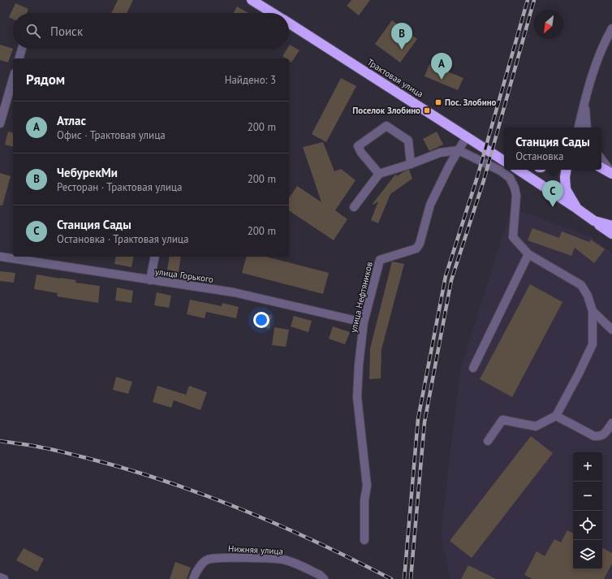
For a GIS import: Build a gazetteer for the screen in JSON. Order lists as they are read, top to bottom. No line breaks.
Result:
{"streets":{"highway":["Трактовая улица"],"street":["улица Горького","улица Нефтяников","Нижняя улица"]},"crossings":[["Трактовая улица","улица Нефтяников"],["улица Горького","улица Нефтяников"]],"places":{"transit":["Пос. Злобино","Поселок Злобино"]},"north":"bottom left","page":{"search":"Поиск","pins":["B","A","C"],"heading":["Рядом","Найдено: 3"],"list":[{"mark":"A","name":"Атлас","note":"Офис · Трактовая улица","value":"200 m"},{"mark":"B","name":"ЧебурекМи","note":"Ресторан · Трактовая улица","value":"200 m"},{"mark":"C","name":"Станция Сады","note":"Остановка · Трактовая улица","value":"200 m"}],"popup":["Станция Сады","Остановка"],"map_buttons":["+","−"]}}
